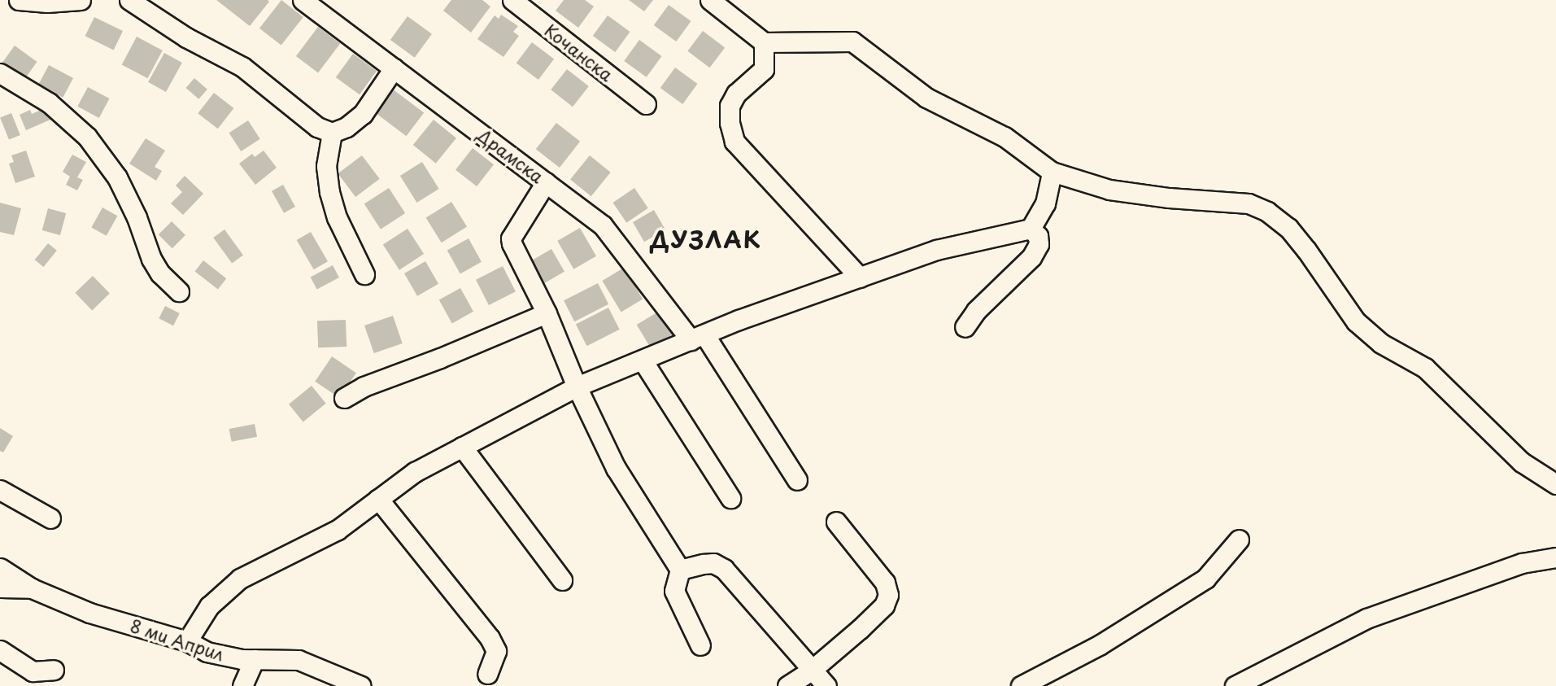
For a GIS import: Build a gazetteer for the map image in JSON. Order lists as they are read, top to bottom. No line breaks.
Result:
{"streets":{"street":["Кочанска","Драмска","8 ми Април"]},"districts":["ДУЗЛАК"]}
